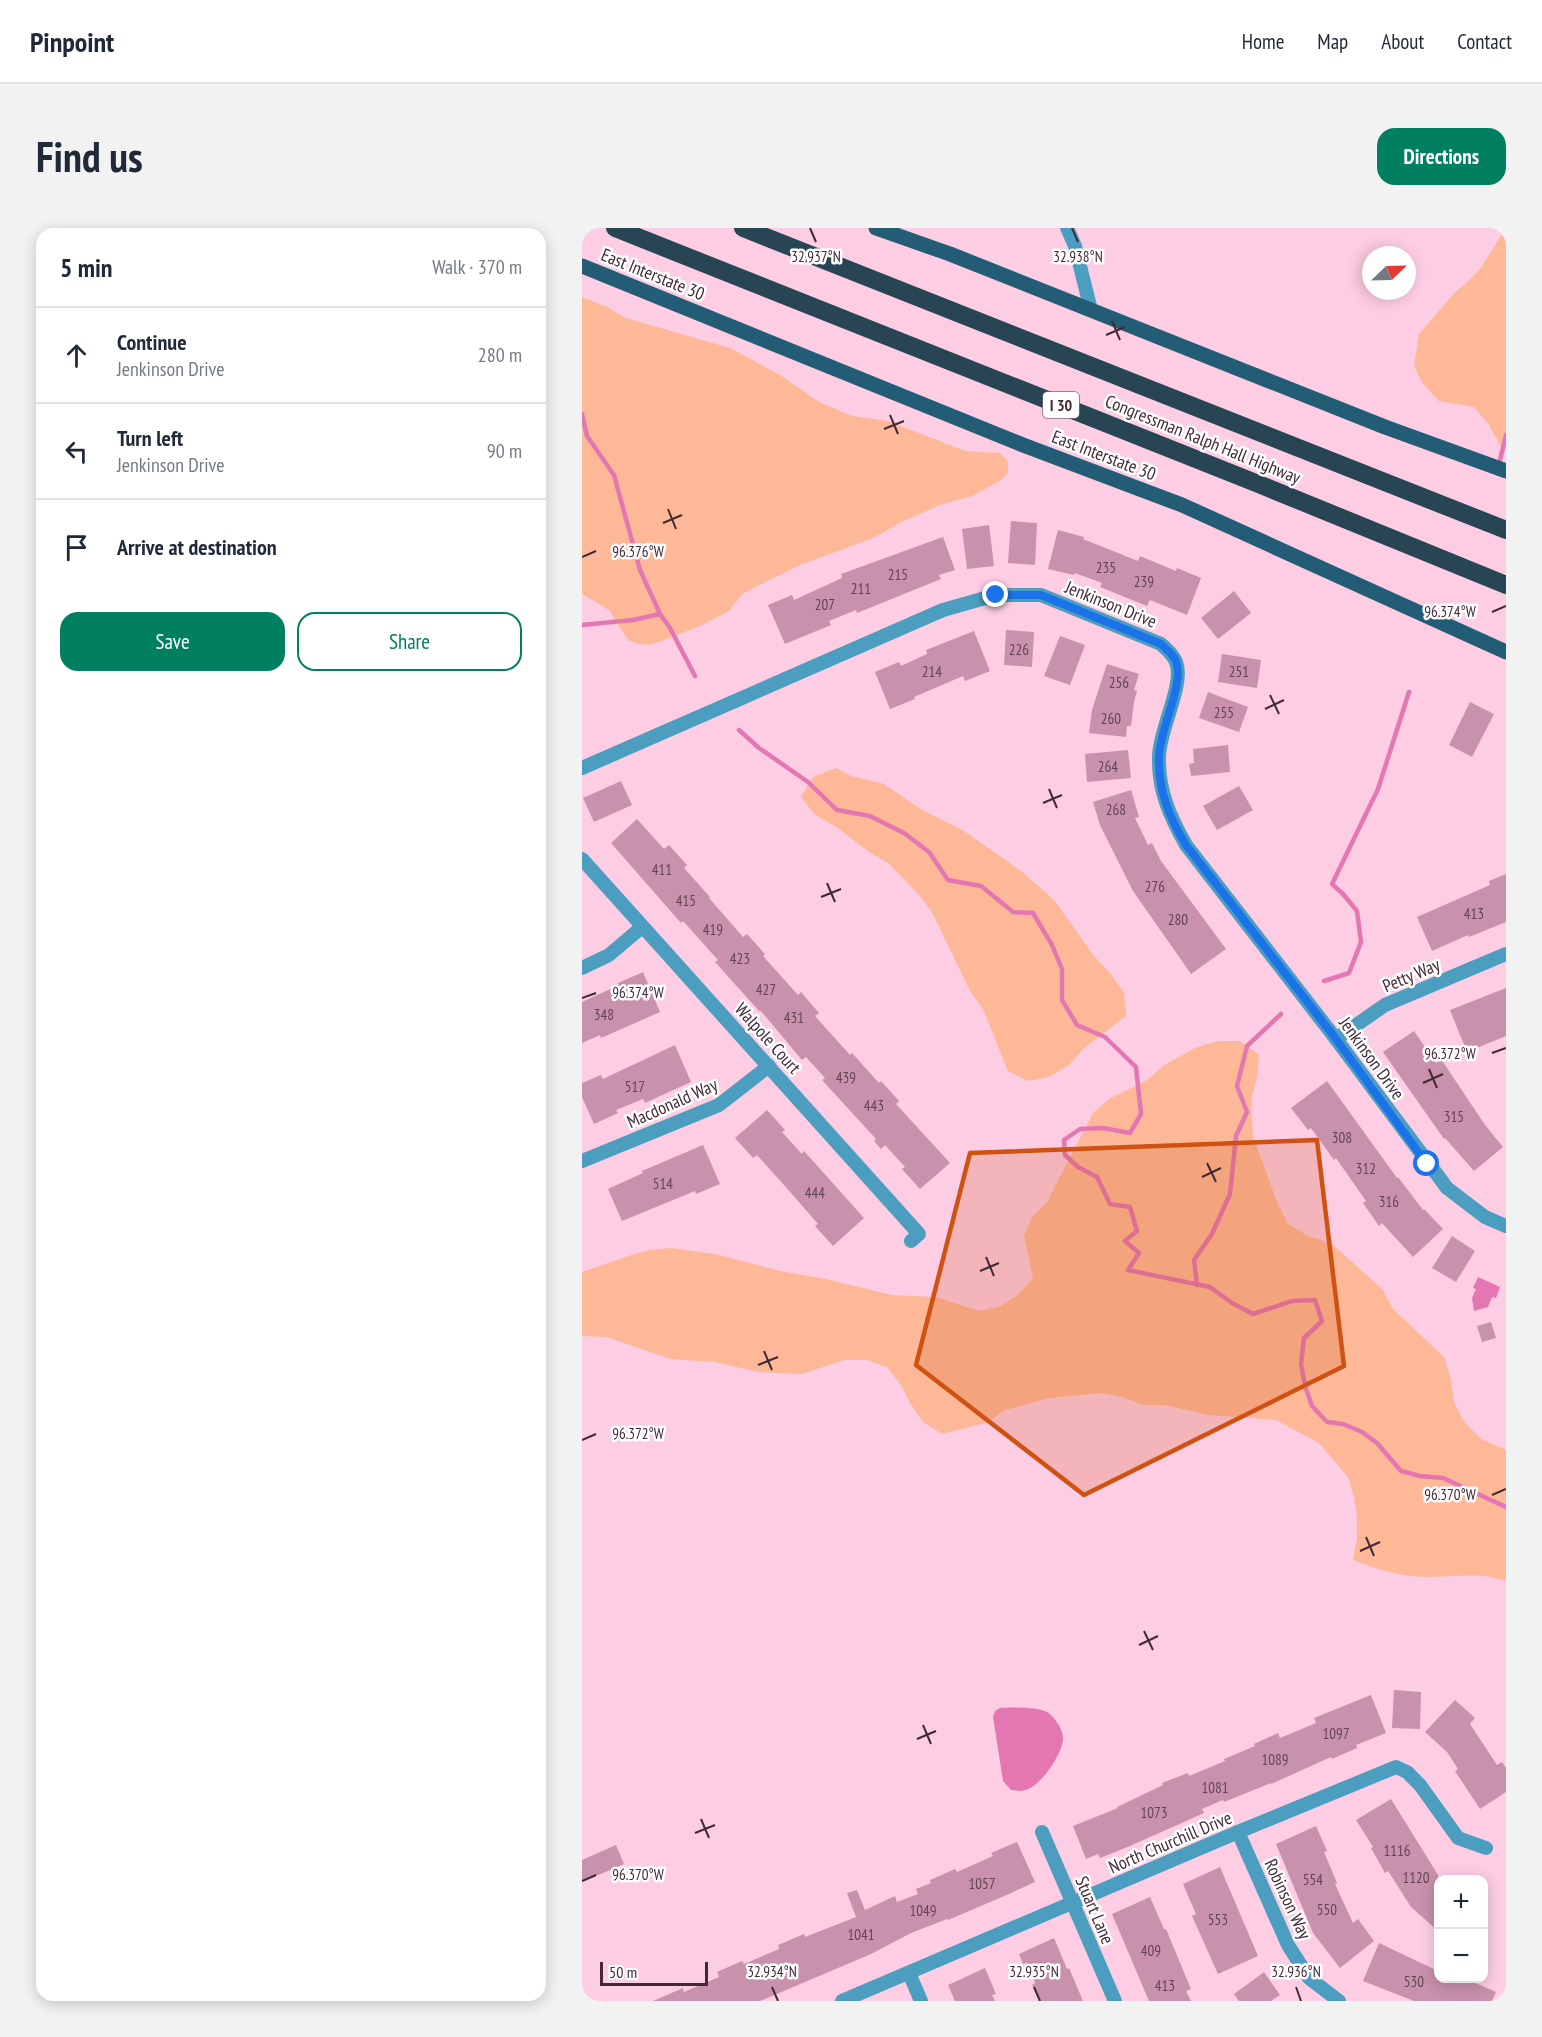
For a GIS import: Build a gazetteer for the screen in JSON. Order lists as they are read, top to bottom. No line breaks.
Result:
{"streets":{"highway":["I 30","Congressman Ralph Hall Highway"],"main road":["East Interstate 30"],"street":["Jenkinson Drive","Petty Way","Walpole Court","Macdonald Way","North Churchill Drive","Robinson Way","Stuart Lane"]},"crossings":[["Jenkinson Drive","Petty Way"],["Walpole Court","Macdonald Way"],["North Churchill Drive","Robinson Way"],["North Churchill Drive","Stuart Lane"]],"house_numbers":["235","215","239","211","207","226","214","251","256","255","260","264","268","411","276","415","413","280","419","423","427","348","431","439","517","443","315","308","312","514","444","316","1097","1089","1081","1073","1116","1120","554","1057","550","1049","553","1041","409","530","413"],"scale_bar":"50 m","north":"top right","page":{"header":"Pinpoint","nav":["Home","Map","About","Contact"],"buttons":["Directions",["Save","Share"]],"title":"Find us","heading":["5 min","Walk · 370 m"],"list":[["Continue","Jenkinson Drive","280 m"],["Turn left","Jenkinson Drive","90 m"],"Arrive at destination"],"map_buttons":["+","−"],"scale":"50 m"},"coordinates":["32.937°N","32.938°N","96.376°W","96.374°W","96.372°W","96.370°W","32.934°N","32.935°N","32.936°N"]}
